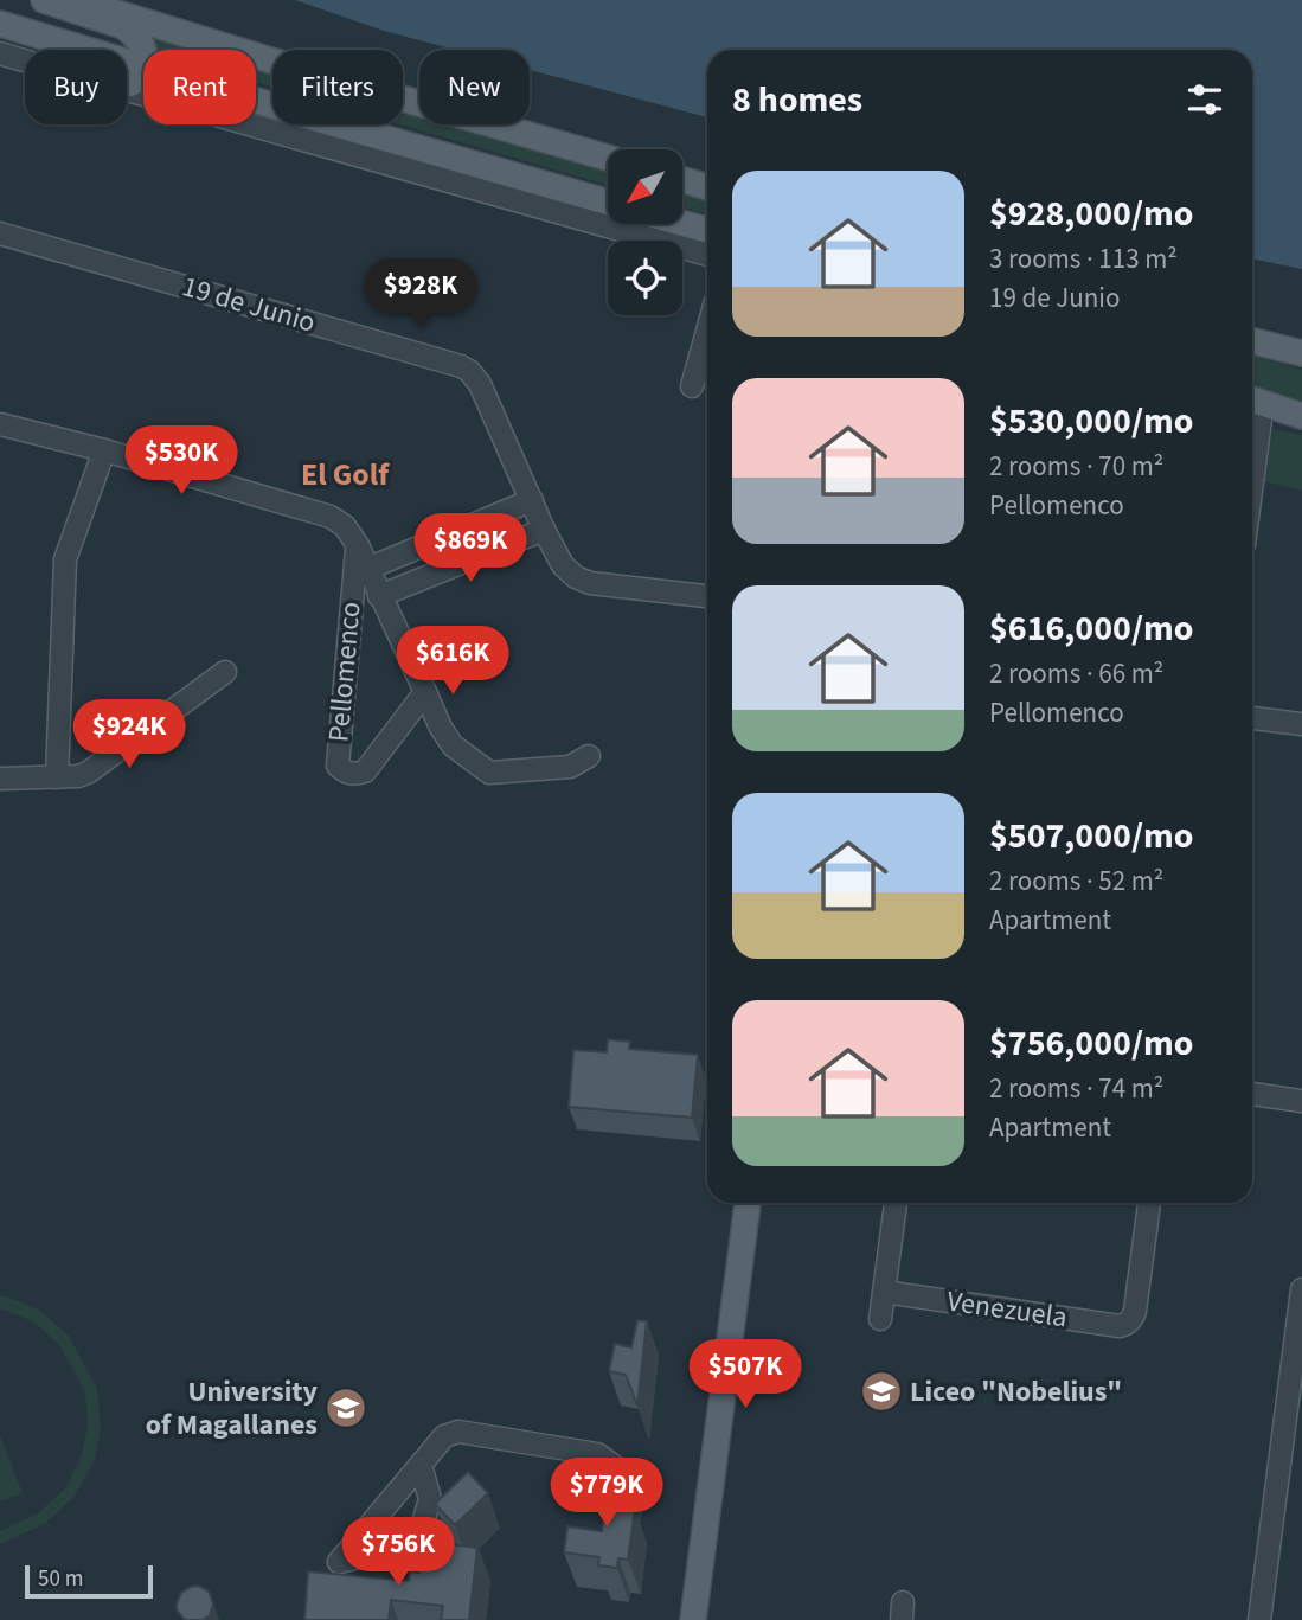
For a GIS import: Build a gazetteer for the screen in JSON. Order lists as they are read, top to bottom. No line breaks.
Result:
{"streets":{"street":["19 de Junio","Pellomenco","Venezuela"]},"districts":["El Golf"],"places":{"school or university":["Liceo \"Nobelius\"","University of Magallanes"]},"scale_bar":"50 m","north":"bottom left","page":{"chip":["Buy","Rent","Filters","New"],"heading":"8 homes","list":[{"name":"$928,000/mo","note":"3 rooms · 113 m² · 19 de Junio"},{"name":"$530,000/mo","note":"2 rooms · 70 m² · Pellomenco"},{"name":"$616,000/mo","note":"2 rooms · 66 m² · Pellomenco"},{"name":"$507,000/mo","note":"2 rooms · 52 m² · Apartment"},{"name":"$756,000/mo","note":"2 rooms · 74 m² · Apartment"}],"price":["$928K","$530K","$869K","$616K","$924K","$507K","$779K","$756K"],"scale":"50 m"}}
